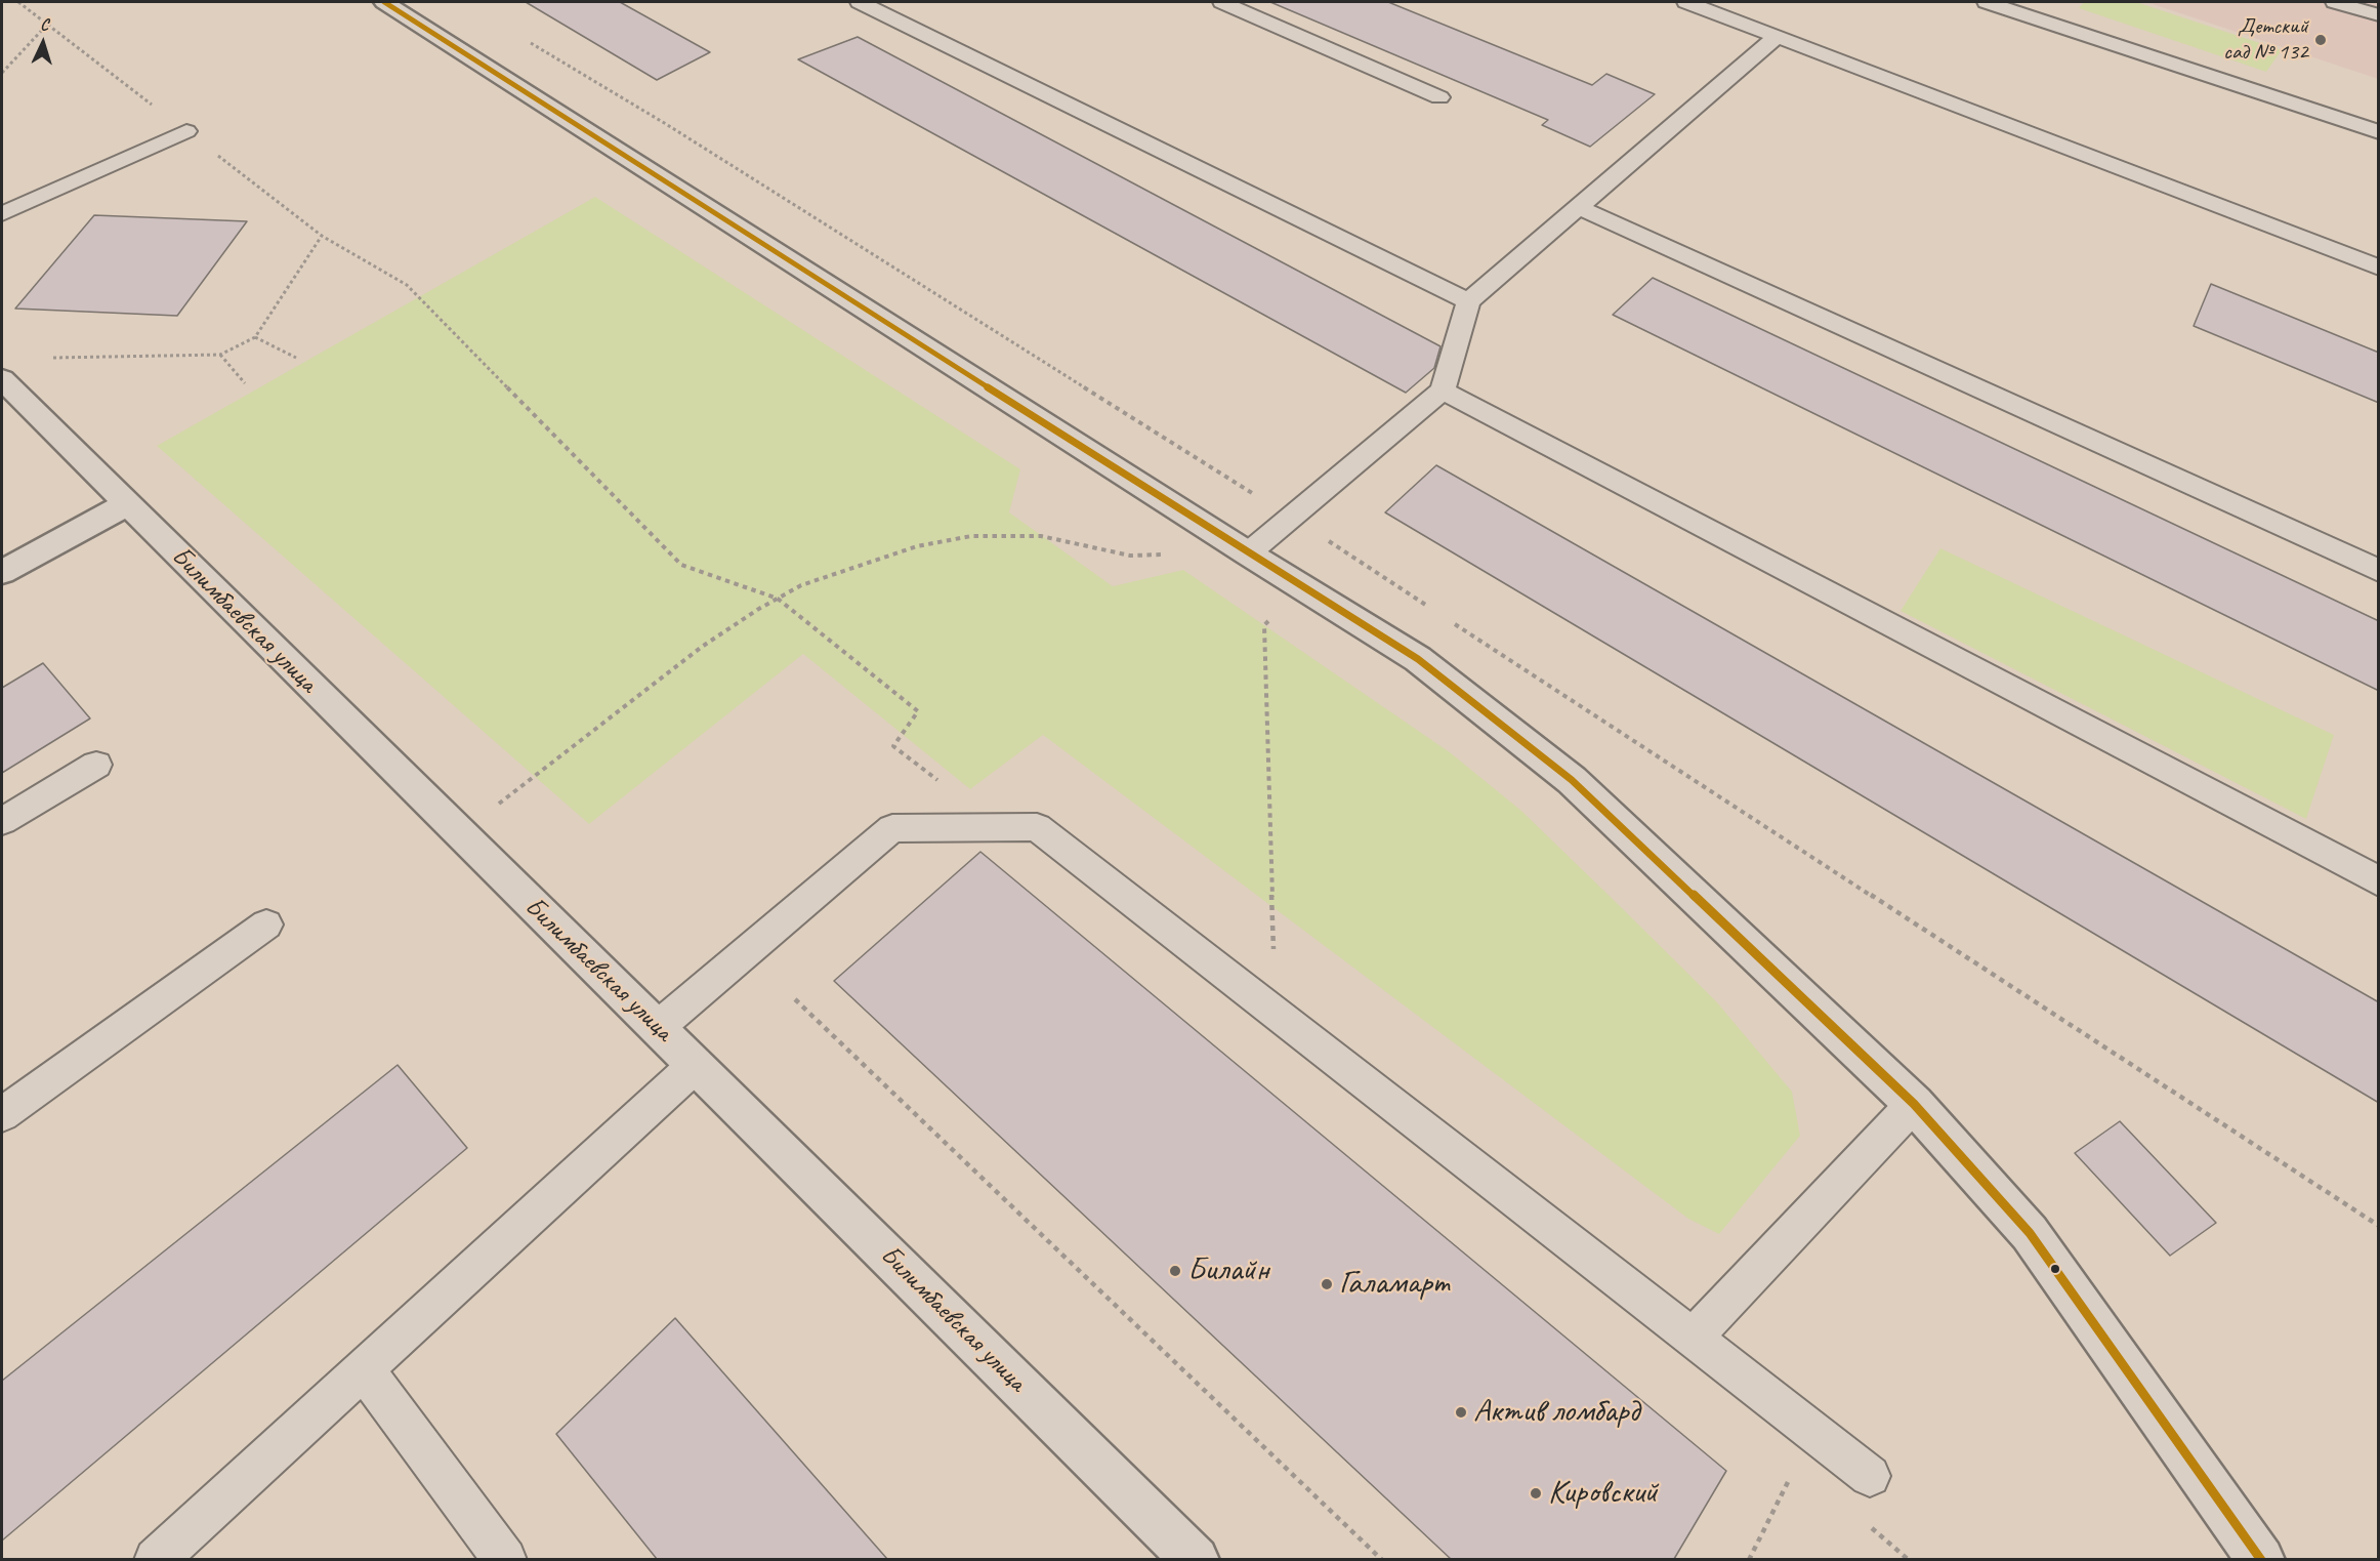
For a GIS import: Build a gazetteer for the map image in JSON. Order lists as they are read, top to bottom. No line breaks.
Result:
{"streets":{"main road":["Билимбаевская улица"]},"places":["Детский сад № 132","Билайн","Галамарт","Актив ломбард","Кировский"],"north":"top"}
